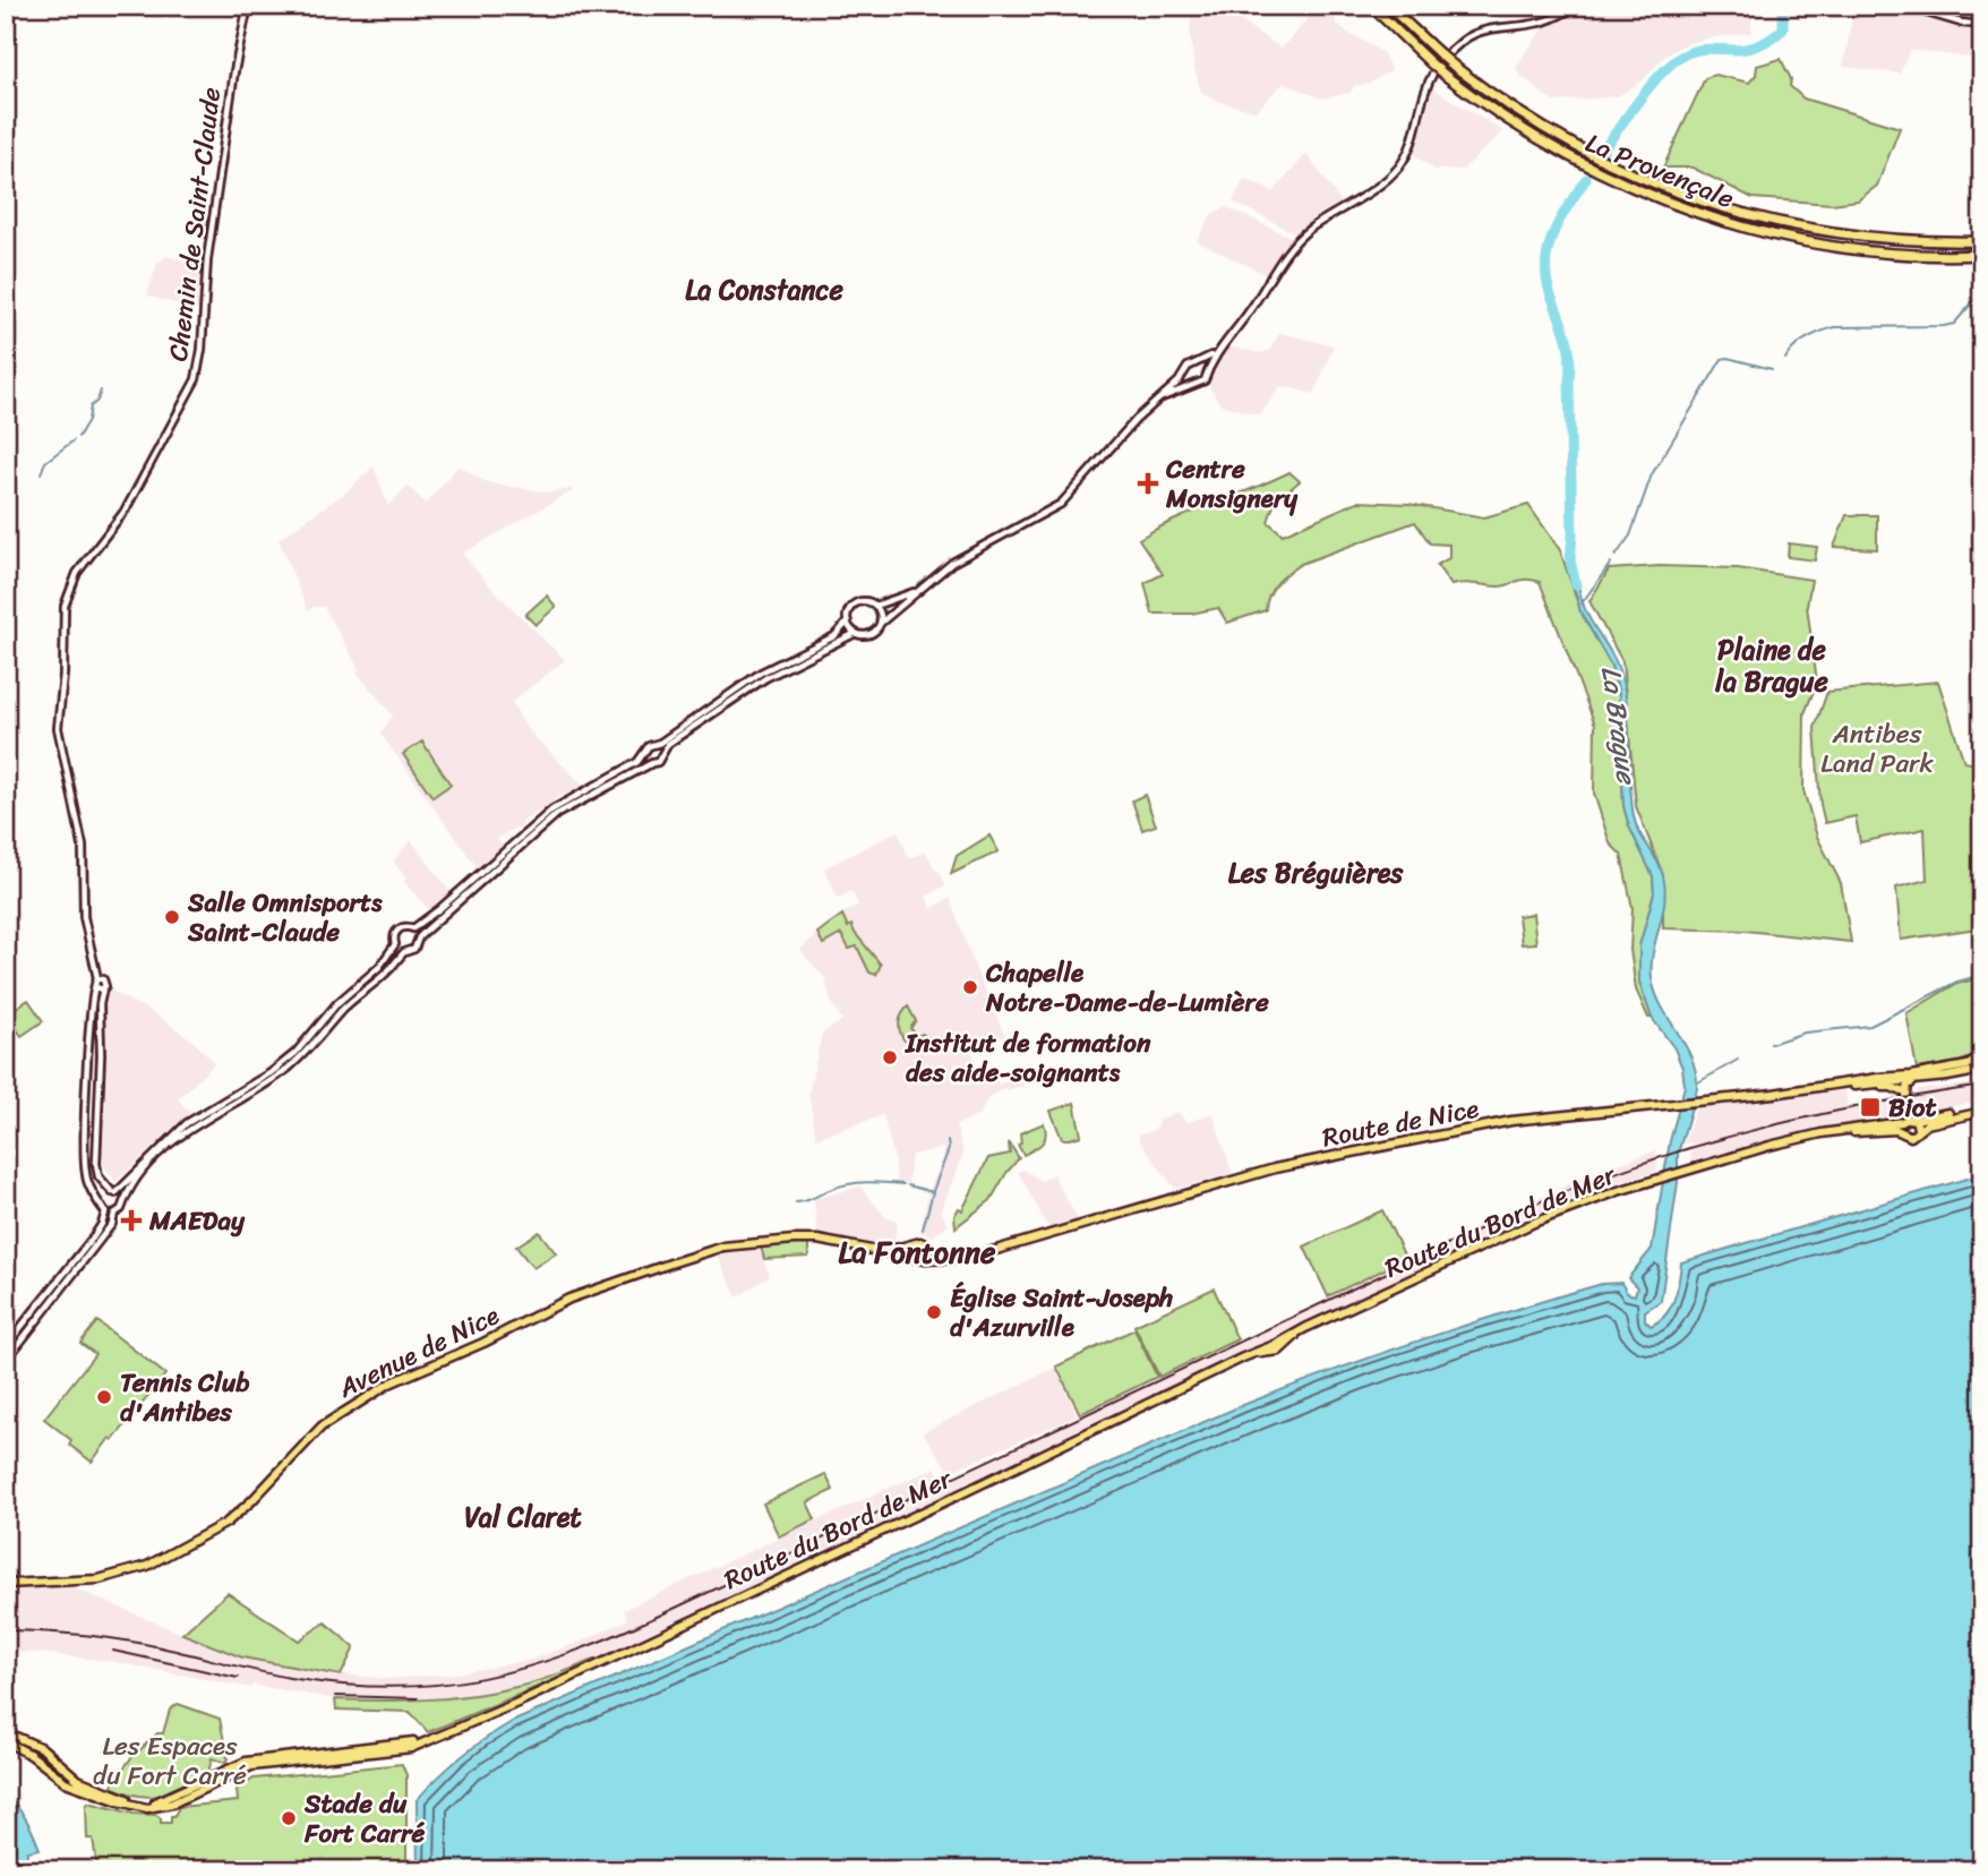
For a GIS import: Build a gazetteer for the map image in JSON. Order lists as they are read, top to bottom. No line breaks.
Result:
{"streets":{"highway":["La Provençale"],"main road":["Route de Nice","Route du Bord de Mer","Avenue de Nice"],"street":["Chemin de Saint-Claude"]},"crossings":[["Route de Nice","Avenue de Nice"]],"districts":["La Constance","Plaine de la Brague","Les Bréguières","La Fontonne","Val Claret"],"water":["La Brague"],"parks":["Antibes Land Park","Les Espaces du Fort Carré"],"places":{"health":["Centre Monsignery","MAEDay"],"other":["Salle Omnisports Saint-Claude","Chapelle Notre-Dame-de-Lumière","Institut de formation des aide-soignants","Église Saint-Joseph d'Azurville","Tennis Club d'Antibes","Stade du Fort Carré"],"transit":["Biot"]}}
